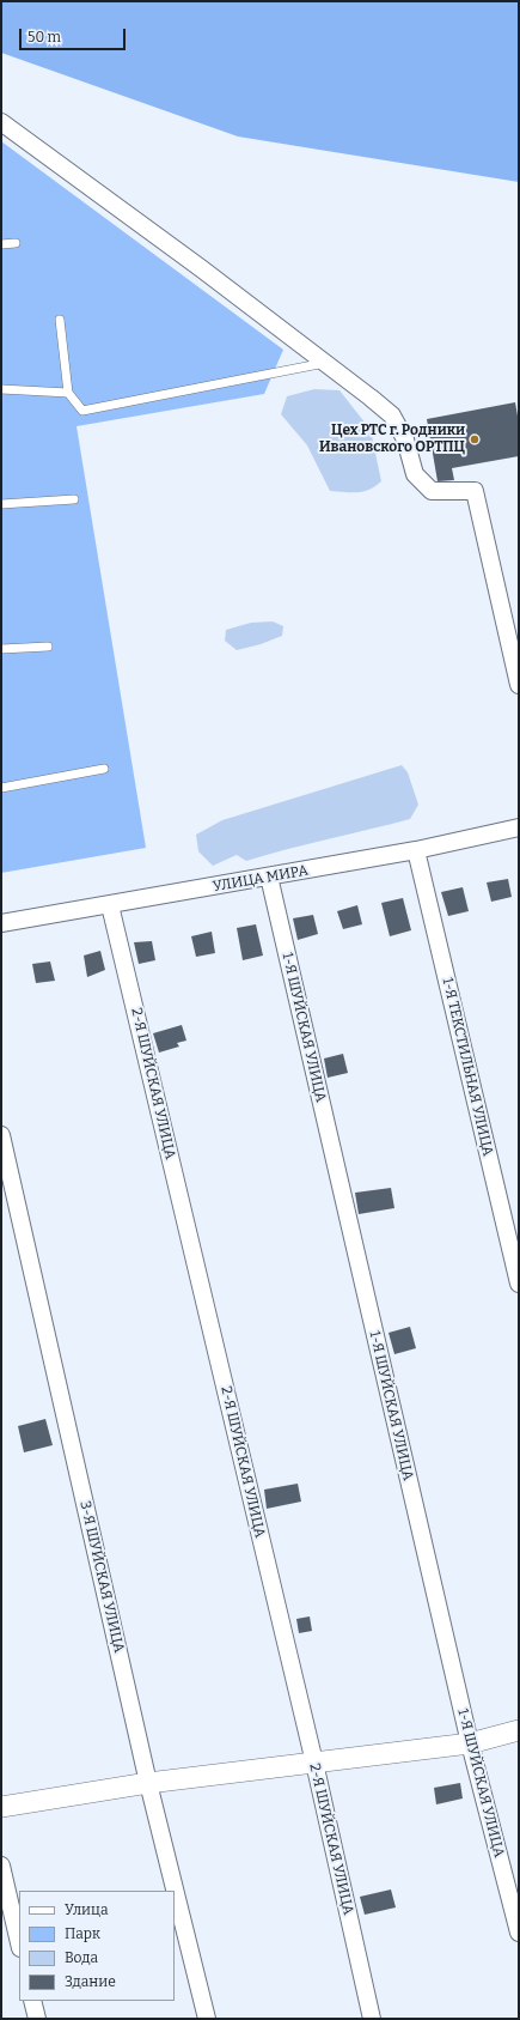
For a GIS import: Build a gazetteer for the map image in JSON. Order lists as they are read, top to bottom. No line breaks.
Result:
{"streets":{"street":["УЛИЦА МИРА","1-Я ШУЙСКАЯ УЛИЦА","1-Я ТЕКСТИЛЬНАЯ УЛИЦА","2-Я ШУЙСКАЯ УЛИЦА","3-Я ШУЙСКАЯ УЛИЦА"]},"crossings":[["УЛИЦА МИРА","1-Я ШУЙСКАЯ УЛИЦА"],["УЛИЦА МИРА","1-Я ТЕКСТИЛЬНАЯ УЛИЦА"],["УЛИЦА МИРА","2-Я ШУЙСКАЯ УЛИЦА"]],"places":["Цех РТС г. Родники Ивановского ОРТПЦ"],"legend":["Улица","Парк","Вода","Здание"],"scale_bar":"50 m"}
